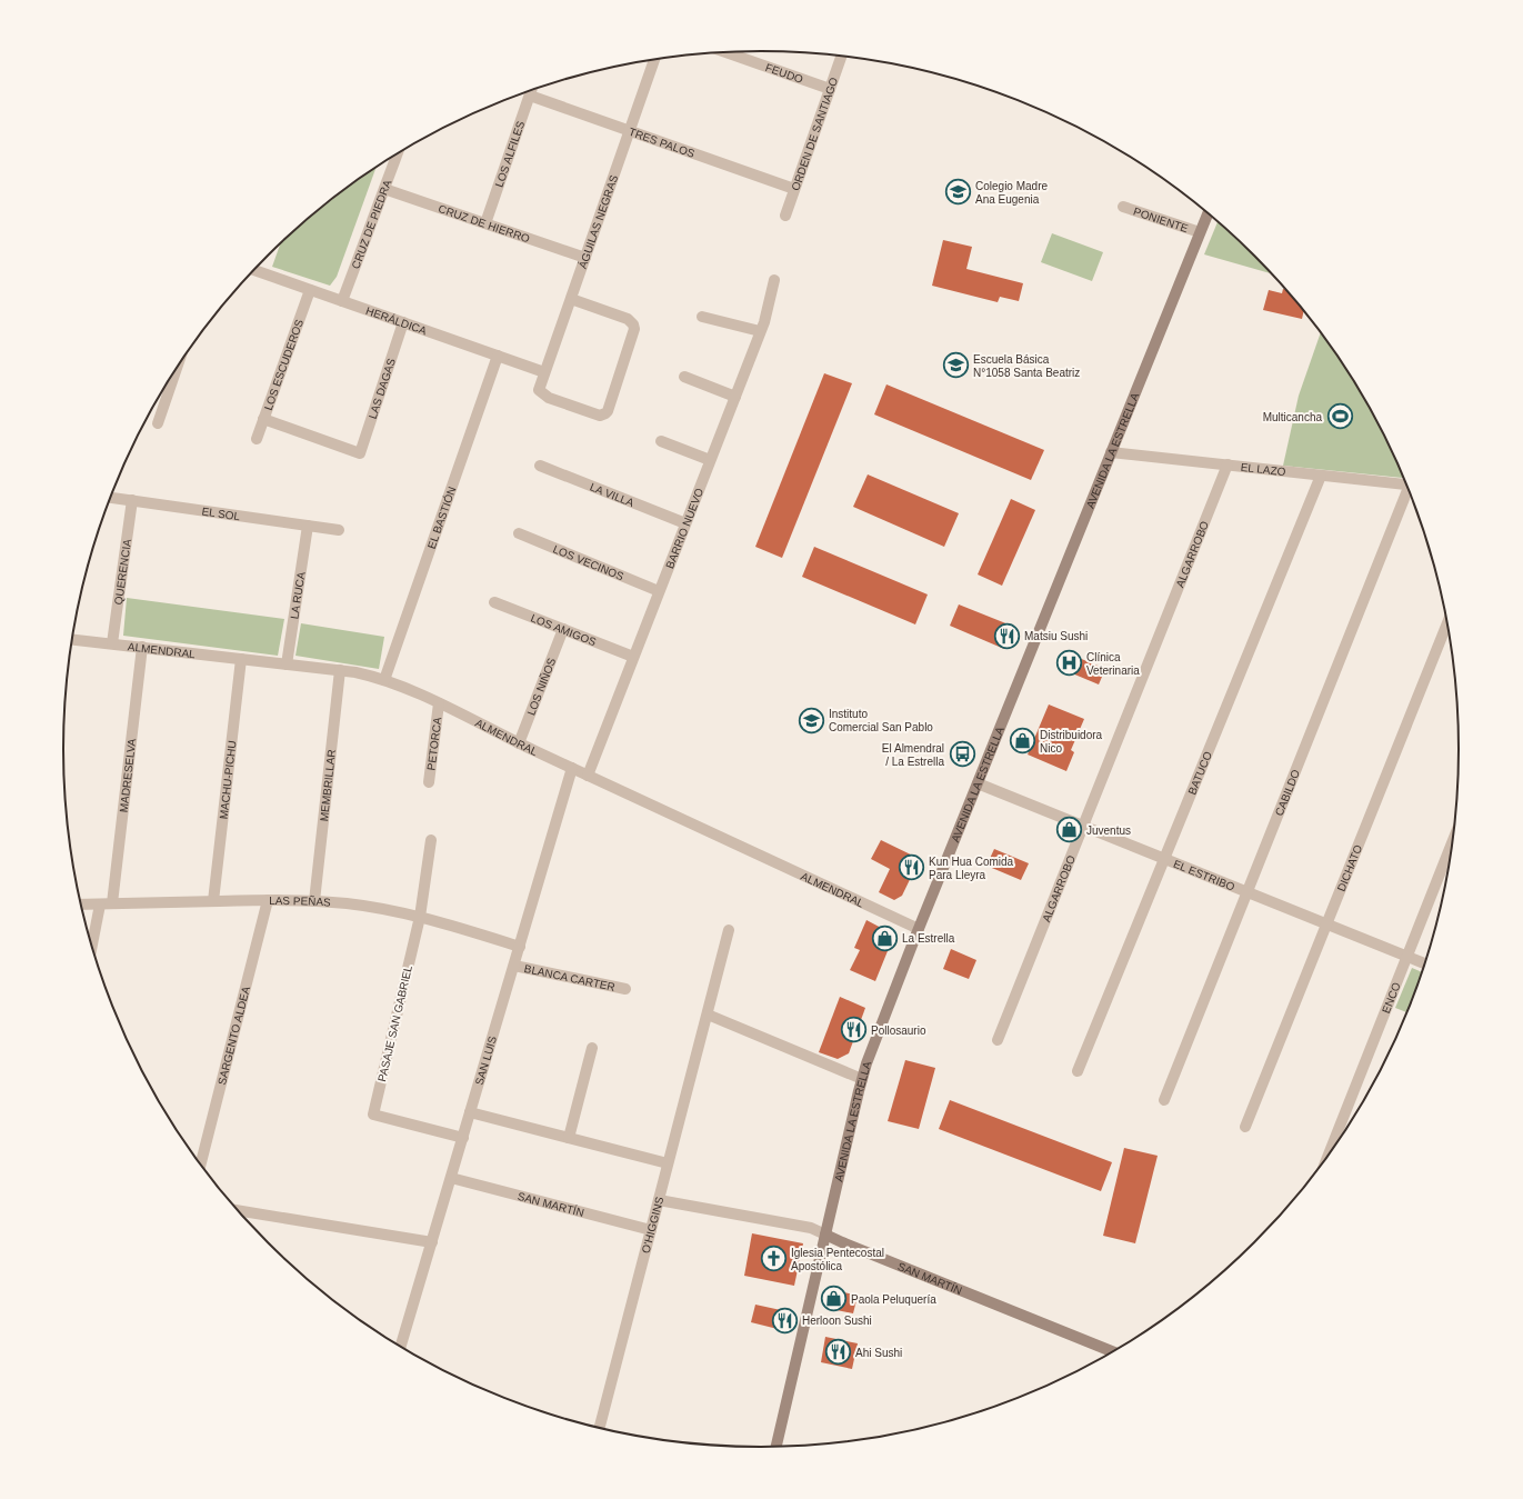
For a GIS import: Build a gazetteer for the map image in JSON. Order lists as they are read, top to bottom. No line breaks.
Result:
{"streets":{"main road":["AVENIDA LA ESTRELLA","SAN MARTÍN"],"street":["FEUDO","ORDEN DE SANTIAGO","TRES PALOS","LOS ALFILES","PONIENTE","ÁGUILAS NEGRAS","CRUZ DE PIEDRA","CRUZ DE HIERRO","HERÁLDICA","LOS ESCUDEROS","LAS DAGAS","EL LAZO","LA VILLA","EL SOL","EL BASTIÓN","BARRIO NUEVO","ALGARROBO","LOS VECINOS","QUERENCIA","LA RUCA","LOS AMIGOS","ALMENDRAL","LOS NIÑOS","PETORCA","BATUCO","MADRESELVA","MACHU-PICHU","MEMBRILLAR","CABILDO","DICHATO","EL ESTRIBO","LAS PEÑAS","BLANCA CARTER","ENCO","PASAJE SAN GABRIEL","SARGENTO ALDEA","SAN LUIS","O'HIGGINS"]},"crossings":[["FEUDO","ORDEN DE SANTIAGO"],["ORDEN DE SANTIAGO","TRES PALOS"],["TRES PALOS","LOS ALFILES"],["TRES PALOS","ÁGUILAS NEGRAS"],["LOS ALFILES","CRUZ DE HIERRO"],["PONIENTE","AVENIDA LA ESTRELLA"],["ÁGUILAS NEGRAS","CRUZ DE HIERRO"],["ÁGUILAS NEGRAS","HERÁLDICA"],["CRUZ DE PIEDRA","CRUZ DE HIERRO"],["CRUZ DE PIEDRA","HERÁLDICA"],["HERÁLDICA","LOS ESCUDEROS"],["HERÁLDICA","LAS DAGAS"],["HERÁLDICA","EL BASTIÓN"],["LOS ESCUDEROS","LAS DAGAS"],["AVENIDA LA ESTRELLA","EL LAZO"],["AVENIDA LA ESTRELLA","ALMENDRAL"],["AVENIDA LA ESTRELLA","EL ESTRIBO"],["AVENIDA LA ESTRELLA","SAN MARTÍN"],["EL LAZO","ALGARROBO"],["EL LAZO","BATUCO"],["LA VILLA","BARRIO NUEVO"],["EL SOL","QUERENCIA"],["EL SOL","LA RUCA"],["EL BASTIÓN","ALMENDRAL"],["BARRIO NUEVO","LOS VECINOS"],["BARRIO NUEVO","LOS AMIGOS"],["BARRIO NUEVO","ALMENDRAL"],["ALGARROBO","EL ESTRIBO"],["QUERENCIA","ALMENDRAL"],["LA RUCA","ALMENDRAL"],["LOS AMIGOS","LOS NIÑOS"],["ALMENDRAL","LOS NIÑOS"],["ALMENDRAL","PETORCA"],["ALMENDRAL","MADRESELVA"],["ALMENDRAL","MACHU-PICHU"],["ALMENDRAL","MEMBRILLAR"],["ALMENDRAL","SAN LUIS"],["BATUCO","EL ESTRIBO"],["MADRESELVA","LAS PEÑAS"],["MACHU-PICHU","LAS PEÑAS"],["MEMBRILLAR","LAS PEÑAS"],["CABILDO","EL ESTRIBO"],["DICHATO","EL ESTRIBO"],["EL ESTRIBO","ENCO"],["LAS PEÑAS","PASAJE SAN GABRIEL"],["LAS PEÑAS","SARGENTO ALDEA"],["LAS PEÑAS","SAN LUIS"],["BLANCA CARTER","SAN LUIS"],["PASAJE SAN GABRIEL","SAN LUIS"],["SAN LUIS","SAN MARTÍN"],["SAN MARTÍN","O'HIGGINS"]],"places":{"school or university":["Colegio Madre Ana Eugenia","Escuela Básica N°1058 Santa Beatriz","Instituto Comercial San Pablo"],"sports":["Multicancha"],"restaurant":["Matsiu Sushi","Kun Hua Comida Para Lleyra","Pollosaurio","Herloon Sushi","Ahi Sushi"],"hospital":["Clínica Veterinaria"],"shop":["Distribuidora Nico","Juventus","La Estrella","Paola Peluquería"],"bus stop":["El Almendral / La Estrella"],"church":["Iglesia Pentecostal Apostólica"]}}
